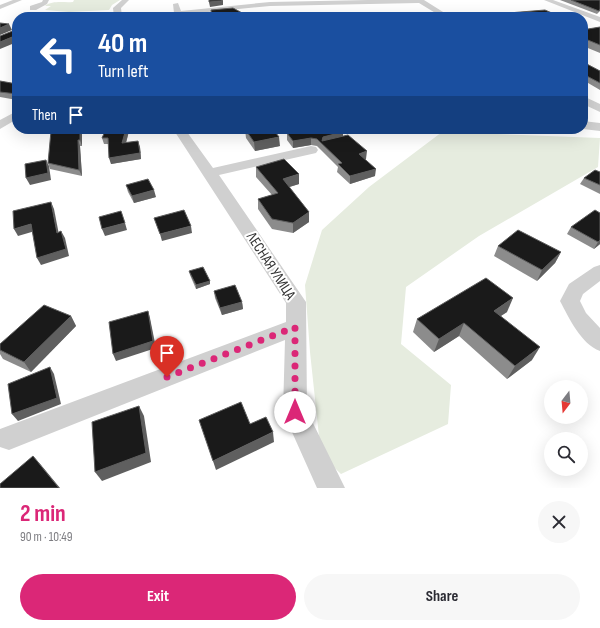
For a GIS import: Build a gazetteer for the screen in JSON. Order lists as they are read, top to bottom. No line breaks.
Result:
{"streets":{"street":["ЛЕСНАЯ УЛИЦА"]},"north":"bottom","page":{"turn":["40 m","Turn left"],"then":"Then","heading":["2 min","90 m · 10:49"],"buttons":["Exit","Share"]}}
